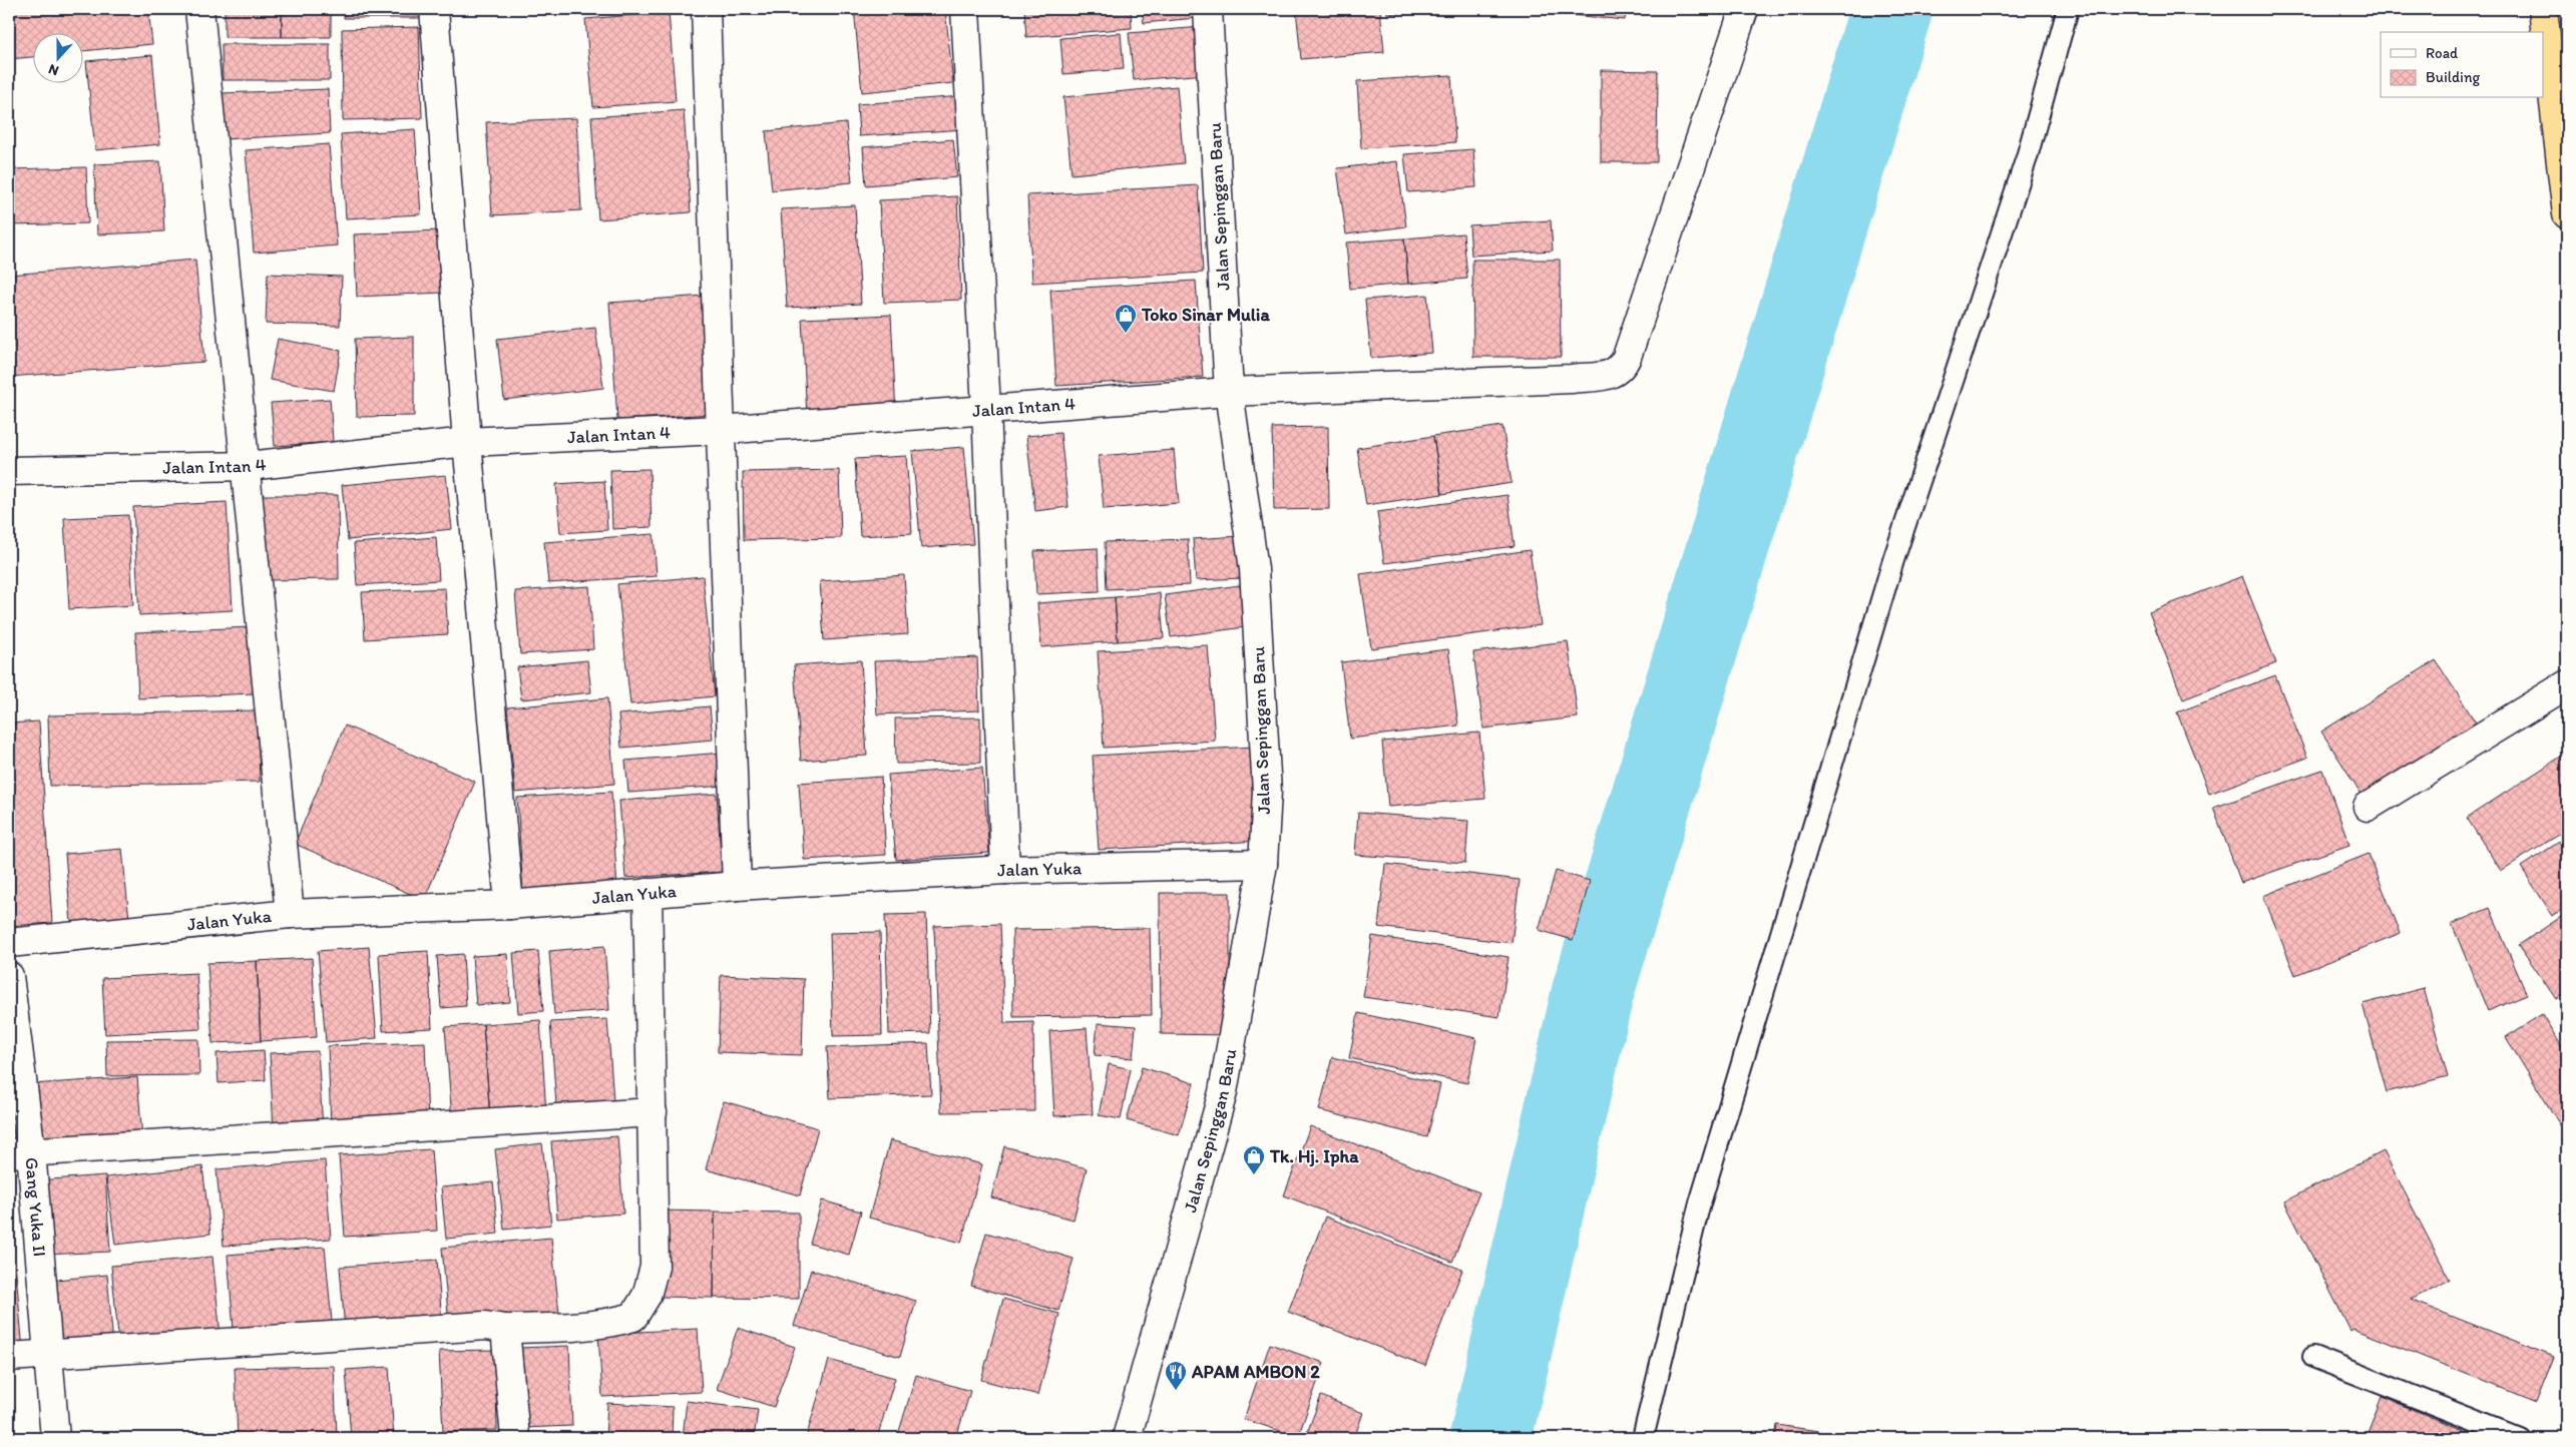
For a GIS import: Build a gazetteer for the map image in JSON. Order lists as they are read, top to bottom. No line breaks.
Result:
{"streets":{"street":["Jalan Sepinggan Baru","Jalan Intan 4","Jalan Yuka","Gang Yuka II"]},"crossings":[["Jalan Sepinggan Baru","Jalan Intan 4"],["Jalan Sepinggan Baru","Jalan Yuka"]],"places":{"shop":["Toko Sinar Mulia","Tk. Hj. Ipha"],"restaurant":["APAM AMBON 2"]},"legend":["Road","Building"],"north":"bottom"}
